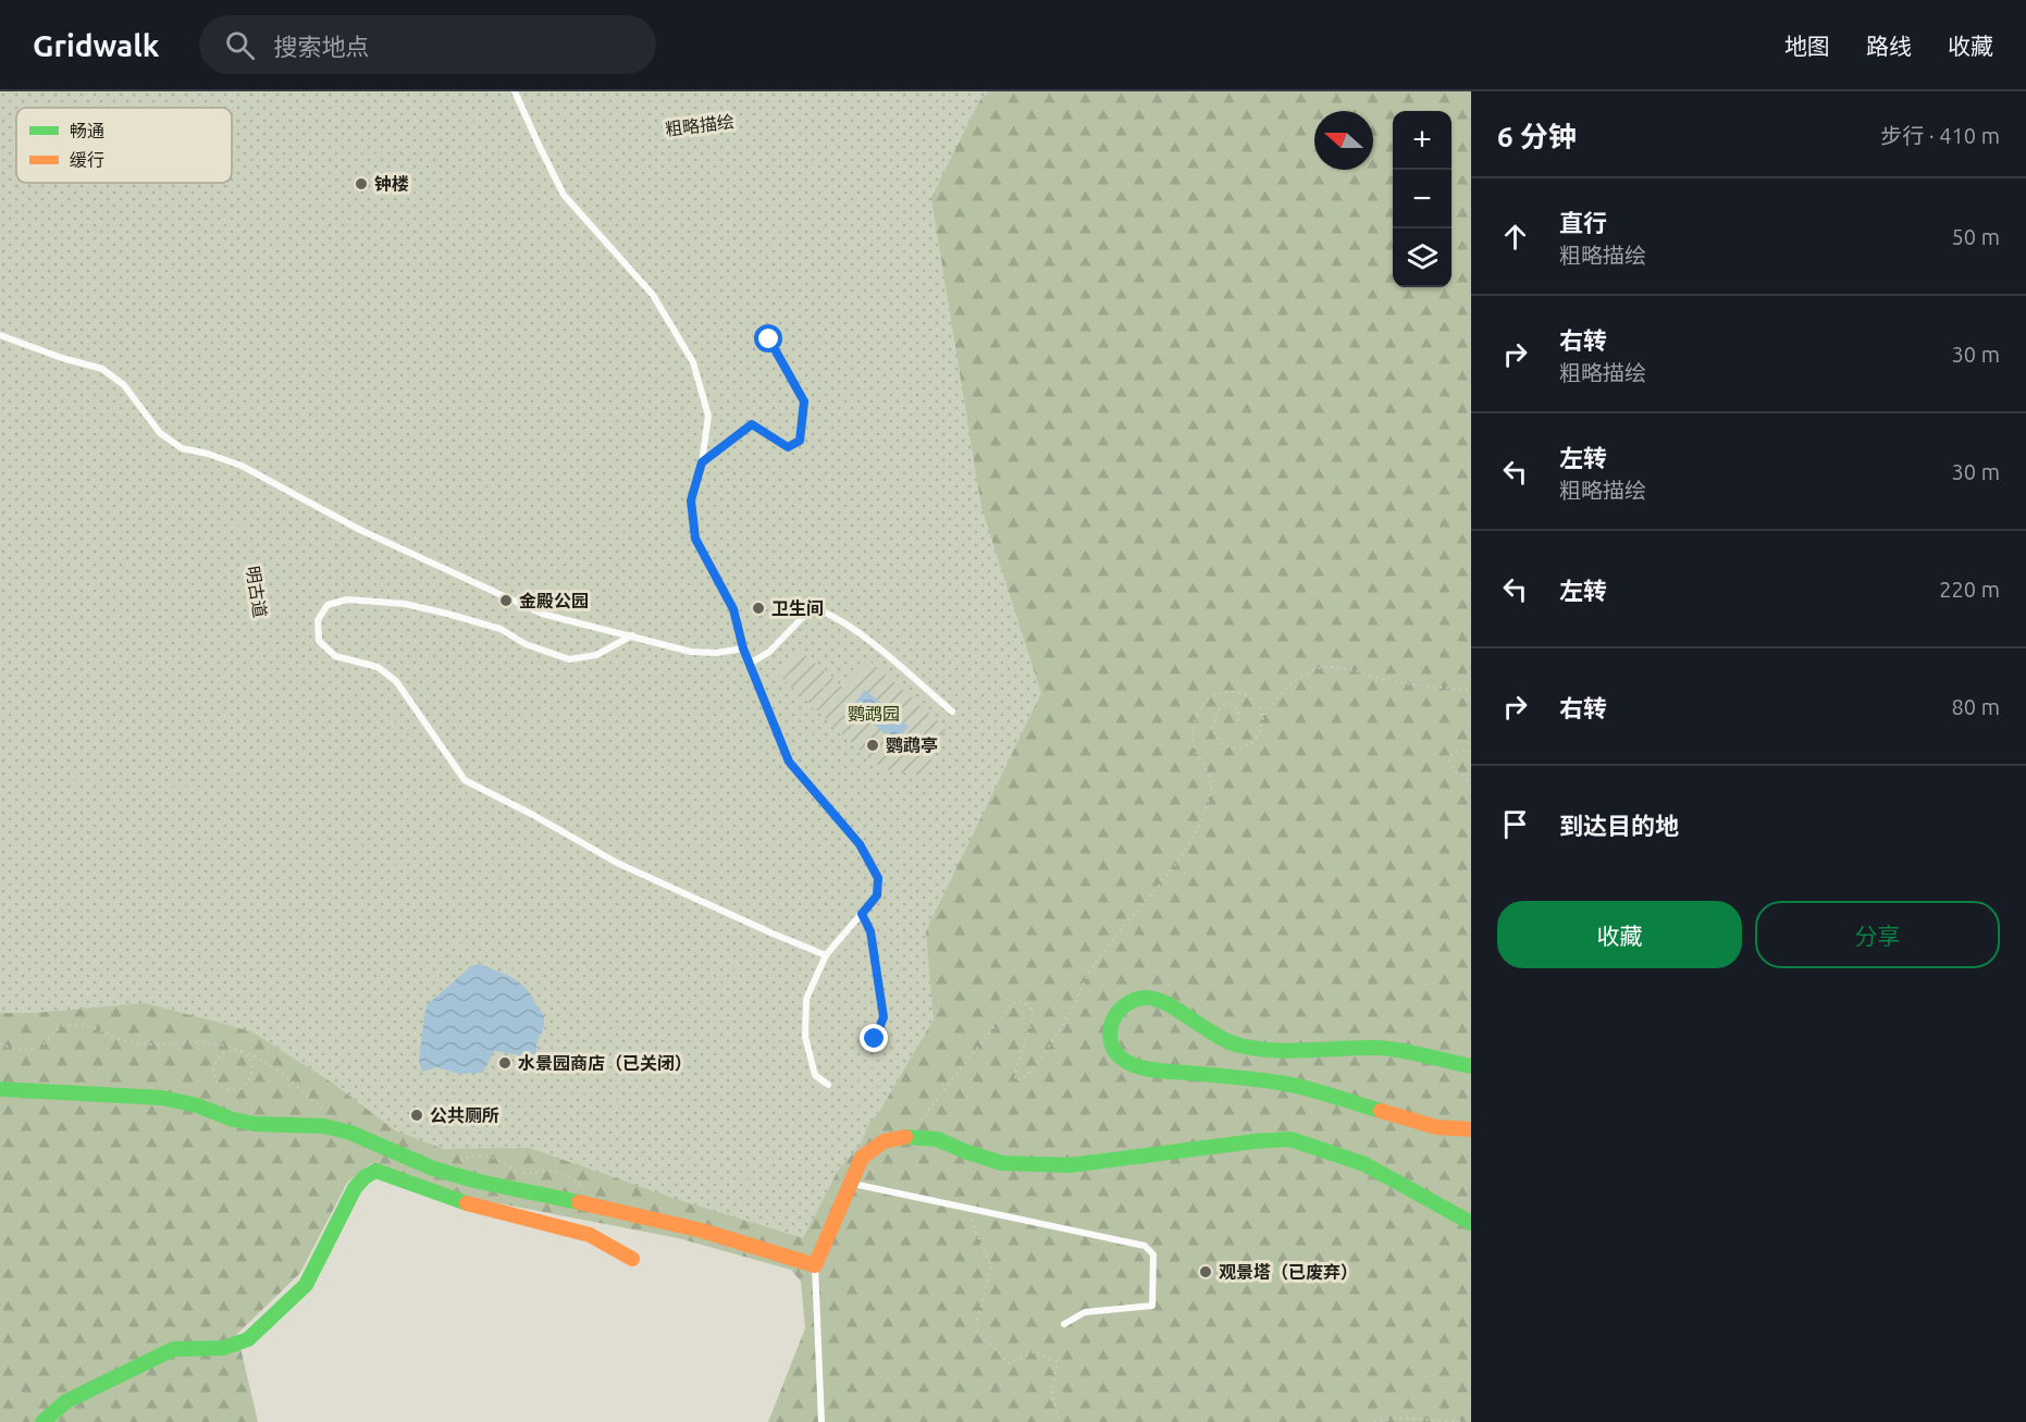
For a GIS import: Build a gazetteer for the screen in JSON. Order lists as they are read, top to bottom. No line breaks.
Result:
{"streets":{"path":["粗略描绘","明古道"]},"parks":["鹦鹉园"],"places":["钟楼","金殿公园","卫生间","鹦鹉亭","水景园商店（已关闭）","公共厕所","观景塔（已废弃）"],"legend":["畅通","缓行"],"north":"left","page":{"header":"Gridwalk","search":"搜索地点","nav":["地图","路线","收藏"],"heading":["6 分钟","步行 · 410 m"],"map_buttons":["+","−"],"list":[["直行","粗略描绘","50 m"],["右转","粗略描绘","30 m"],["左转","粗略描绘","30 m"],["左转","220 m"],["右转","80 m"],"到达目的地"],"buttons":["收藏","分享"]}}
